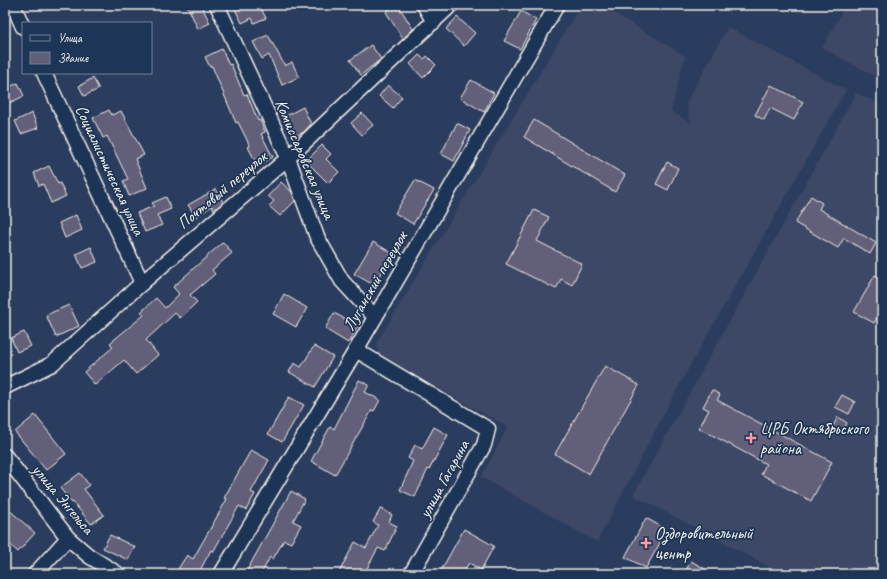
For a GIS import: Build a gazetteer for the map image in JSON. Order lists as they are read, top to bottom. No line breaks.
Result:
{"streets":{"street":["Комиссаровская улица","Социалистическая улица","Почтовый переулок","Луганский переулок","улица Гагарина","улица Энгельса"]},"crossings":[["Комиссаровская улица","Почтовый переулок"],["Комиссаровская улица","Луганский переулок"],["Социалистическая улица","Почтовый переулок"],["Луганский переулок","улица Гагарина"]],"places":{"health":["ЦРБ Октябрьского района","Оздоровительный центр"]},"legend":["Улица","Здание"]}
